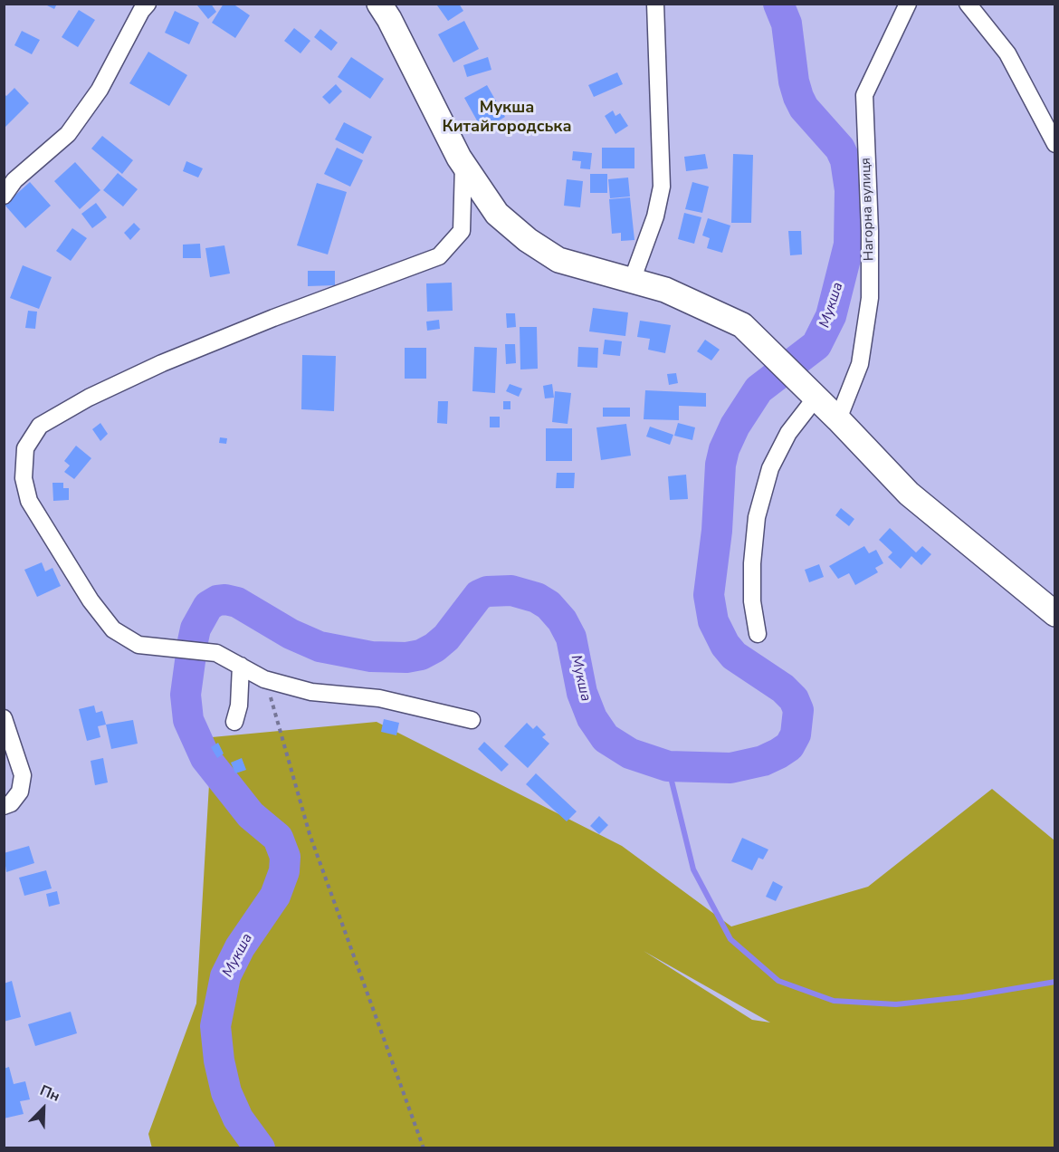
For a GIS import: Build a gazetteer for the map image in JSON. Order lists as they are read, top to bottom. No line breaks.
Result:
{"streets":{"street":["Нагорна вулиця"]},"districts":["Мукша Китайгородська"],"water":["Мукша"],"north":"top right"}
